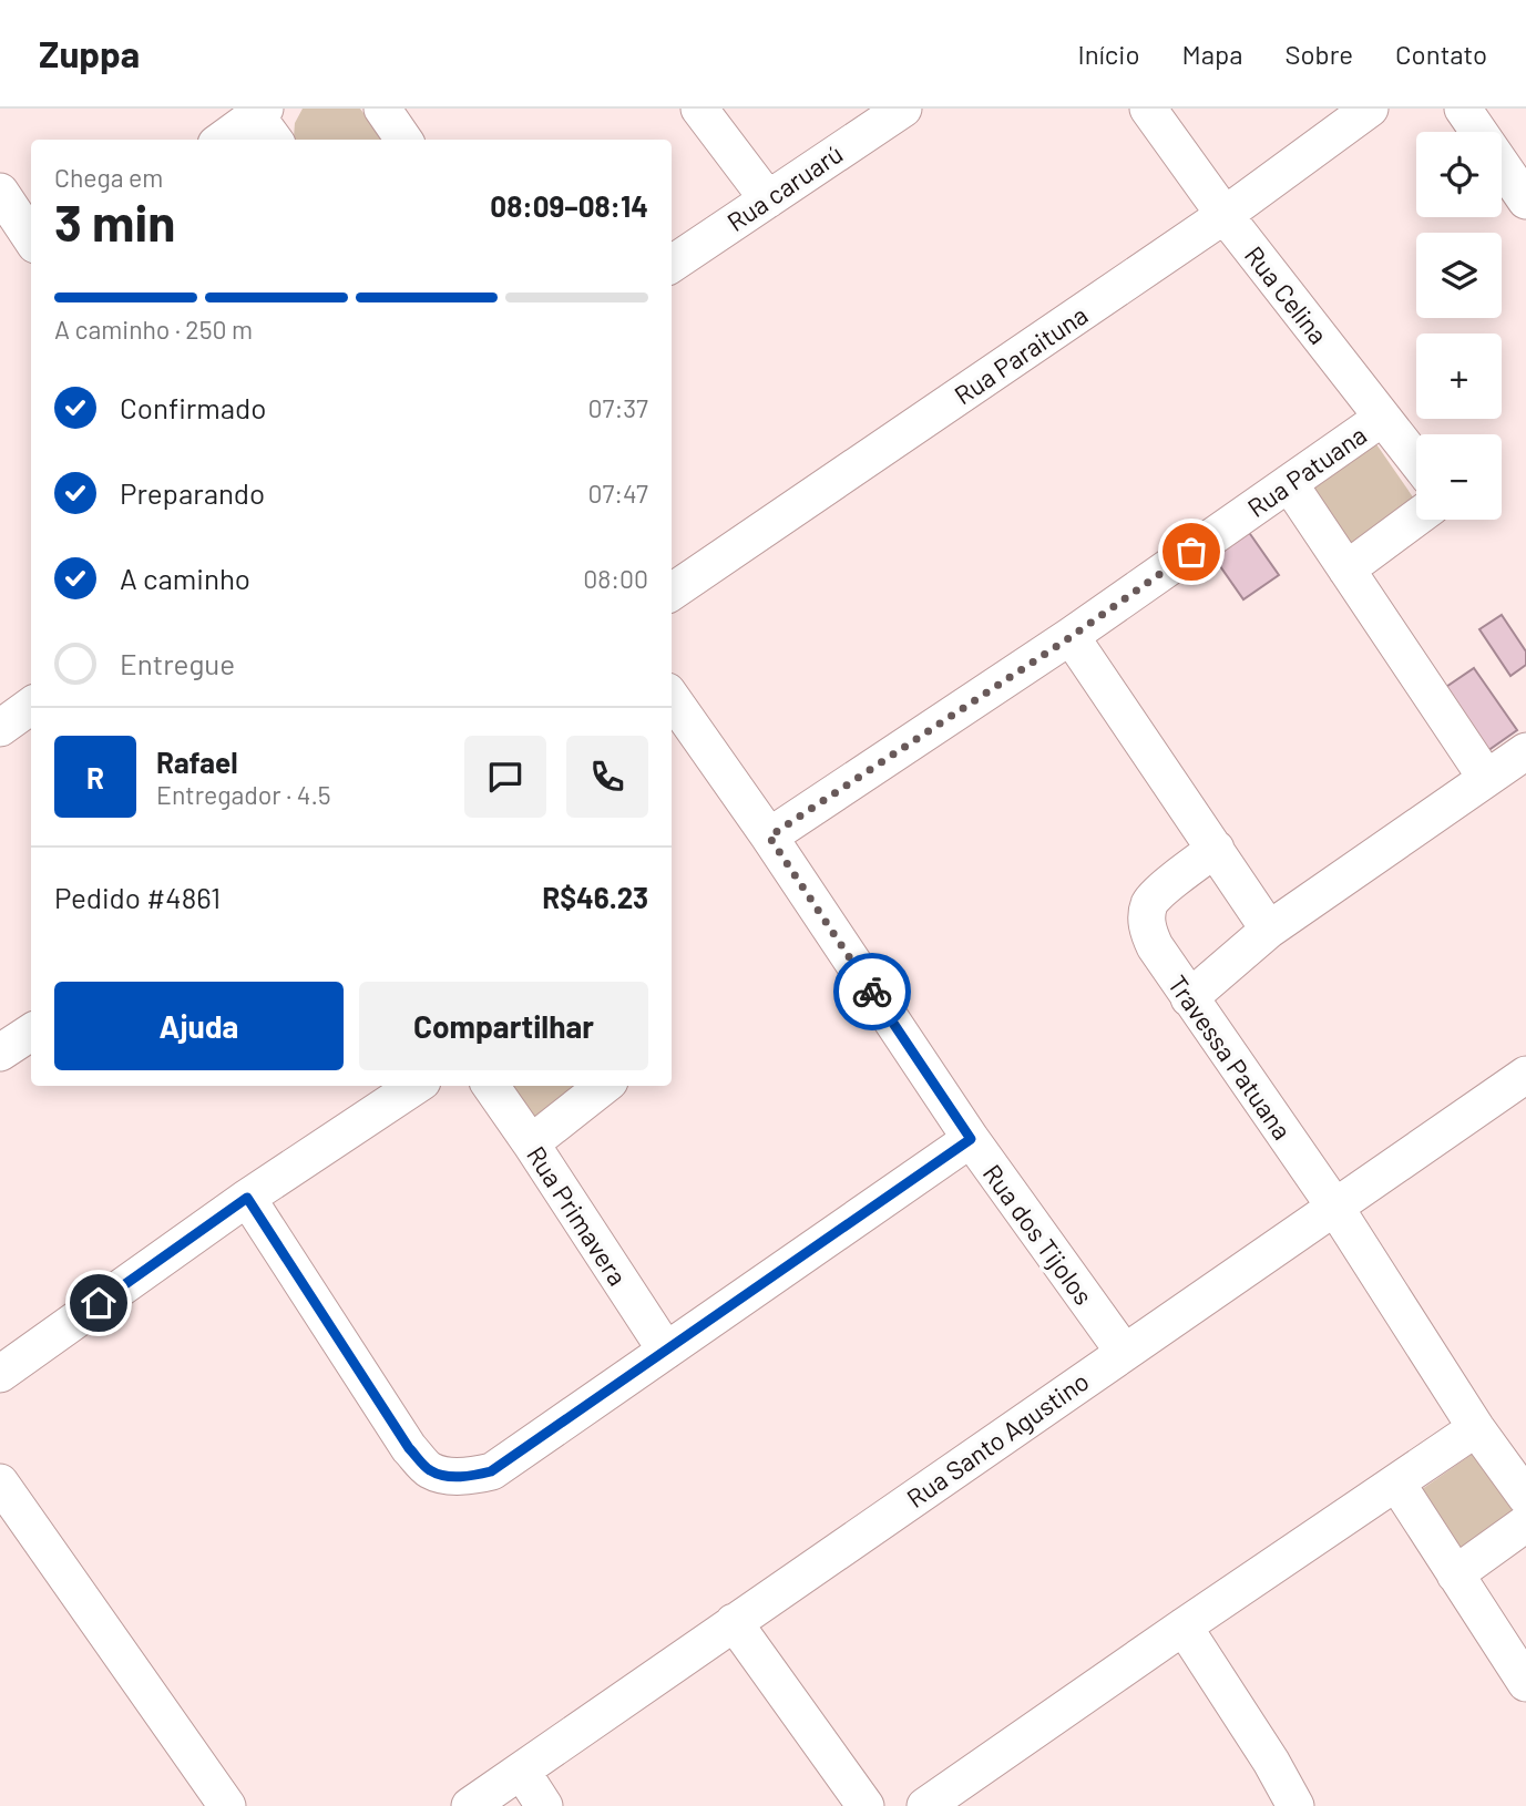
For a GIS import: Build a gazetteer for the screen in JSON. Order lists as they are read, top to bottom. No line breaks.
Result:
{"streets":{"street":["Rua caruarú","Rua Celina","Rua Paraituna","Rua Patuana","Travessa Patuana","Rua Primavera","Rua dos Tijolos","Rua Santo Agustino"]},"crossings":[["Rua Celina","Rua Paraituna"],["Rua Celina","Rua Patuana"],["Rua Patuana","Rua dos Tijolos"],["Travessa Patuana","Rua Santo Agustino"],["Rua dos Tijolos","Rua Santo Agustino"]],"page":{"header":"Zuppa","nav":["Início","Mapa","Sobre","Contato"],"map_buttons":["+","−"],"heading":["3 min","Chega em","08:09–08:14"],"panel":["Rafael","Entregador · 4.5","Pedido #4861","R$46.23"],"bar":"A caminho · 250 m","list":[["Confirmado","07:37"],["Preparando","07:47"],["A caminho","08:00"],"Entregue"],"round":"R","buttons":["Ajuda","Compartilhar"]}}
